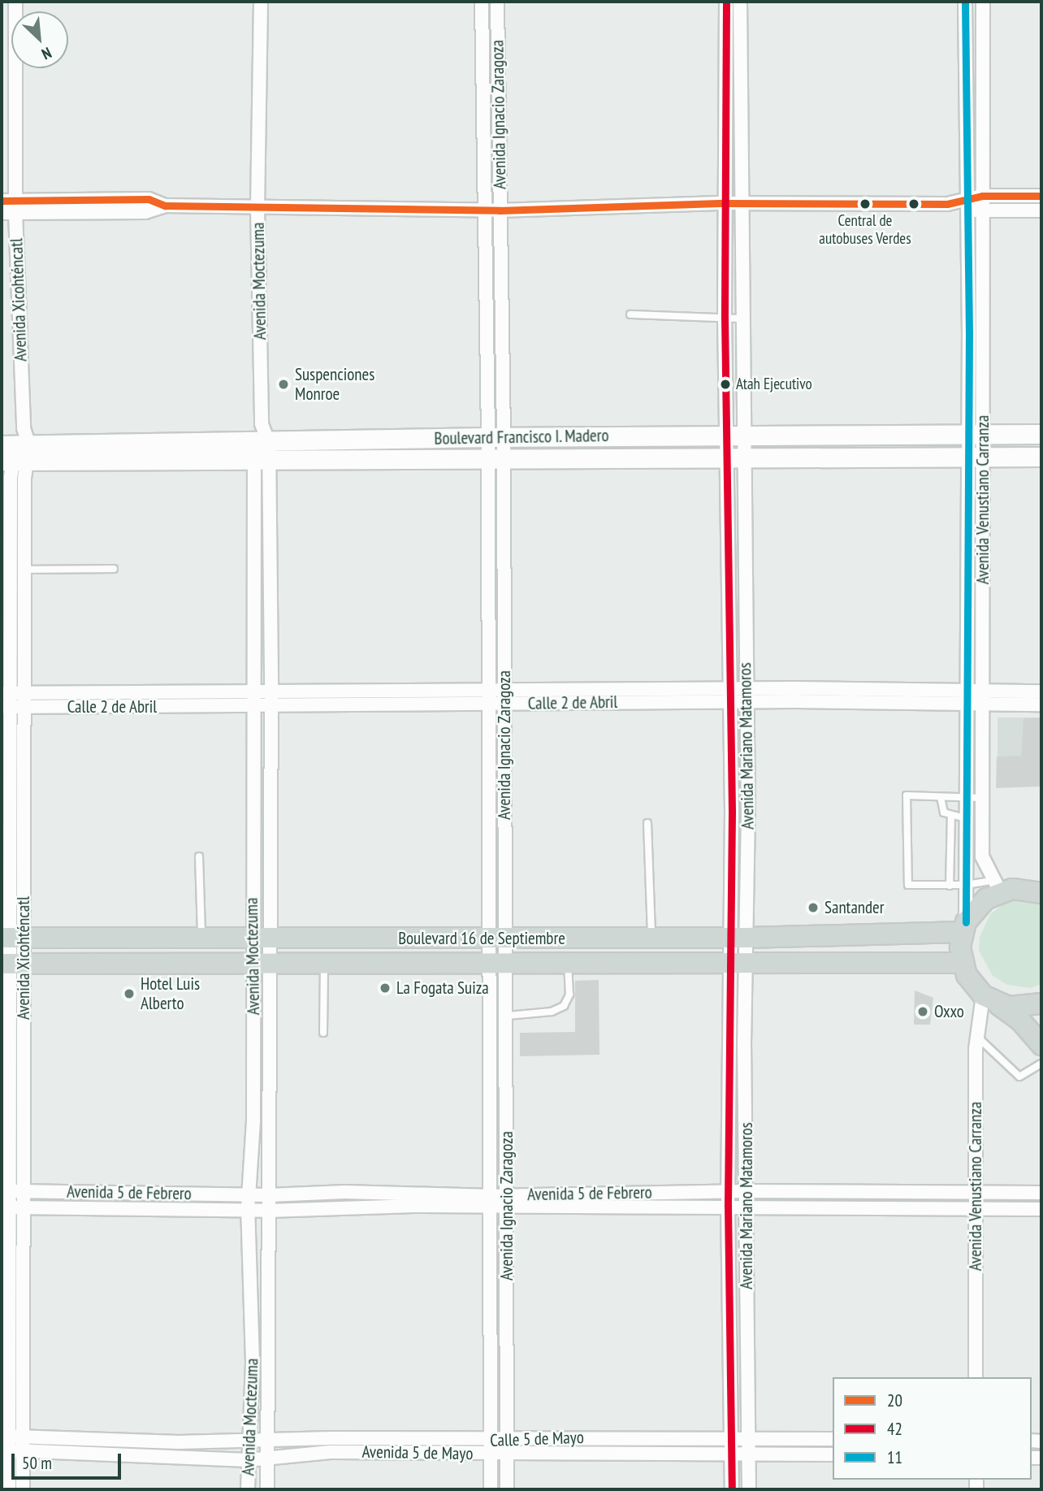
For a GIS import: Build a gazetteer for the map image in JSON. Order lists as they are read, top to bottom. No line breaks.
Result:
{"streets":{"main road":["Boulevard Francisco I. Madero","Boulevard 16 de Septiembre"],"street":["Avenida Ignacio Zaragoza","Avenida Moctezuma","Avenida Xicohténcatl","Avenida Venustiano Carranza","Calle 2 de Abril","Avenida Mariano Matamoros","Avenida 5 de Febrero","Calle 5 de Mayo","Avenida 5 de Mayo"]},"crossings":[["Avenida Ignacio Zaragoza","Boulevard Francisco I. Madero"],["Avenida Ignacio Zaragoza","Calle 2 de Abril"],["Avenida Ignacio Zaragoza","Boulevard 16 de Septiembre"],["Avenida Ignacio Zaragoza","Avenida 5 de Febrero"],["Avenida Ignacio Zaragoza","Calle 5 de Mayo"],["Avenida Ignacio Zaragoza","Avenida 5 de Mayo"],["Avenida Moctezuma","Boulevard Francisco I. Madero"],["Avenida Moctezuma","Calle 2 de Abril"],["Avenida Moctezuma","Boulevard 16 de Septiembre"],["Avenida Moctezuma","Avenida 5 de Febrero"],["Avenida Moctezuma","Calle 5 de Mayo"],["Avenida Moctezuma","Avenida 5 de Mayo"],["Avenida Xicohténcatl","Boulevard Francisco I. Madero"],["Avenida Xicohténcatl","Calle 2 de Abril"],["Avenida Xicohténcatl","Boulevard 16 de Septiembre"],["Avenida Xicohténcatl","Avenida 5 de Febrero"],["Avenida Xicohténcatl","Calle 5 de Mayo"],["Boulevard Francisco I. Madero","Avenida Venustiano Carranza"],["Boulevard Francisco I. Madero","Avenida Mariano Matamoros"],["Avenida Venustiano Carranza","Calle 2 de Abril"],["Avenida Venustiano Carranza","Boulevard 16 de Septiembre"],["Avenida Venustiano Carranza","Avenida 5 de Febrero"],["Calle 2 de Abril","Avenida Mariano Matamoros"],["Avenida Mariano Matamoros","Boulevard 16 de Septiembre"],["Avenida Mariano Matamoros","Avenida 5 de Febrero"],["Avenida Mariano Matamoros","Calle 5 de Mayo"],["Avenida Mariano Matamoros","Avenida 5 de Mayo"],["Calle 5 de Mayo","Avenida 5 de Mayo"]],"places":["Central de autobuses Verdes","Suspenciones Monroe","Atah Ejecutivo","Santander","La Fogata Suiza","Hotel Luis Alberto","Oxxo"],"lines":["transit line 42","transit line 11","transit line 20"],"legend":["20","42","11"],"scale_bar":"50 m","north":"bottom right"}
